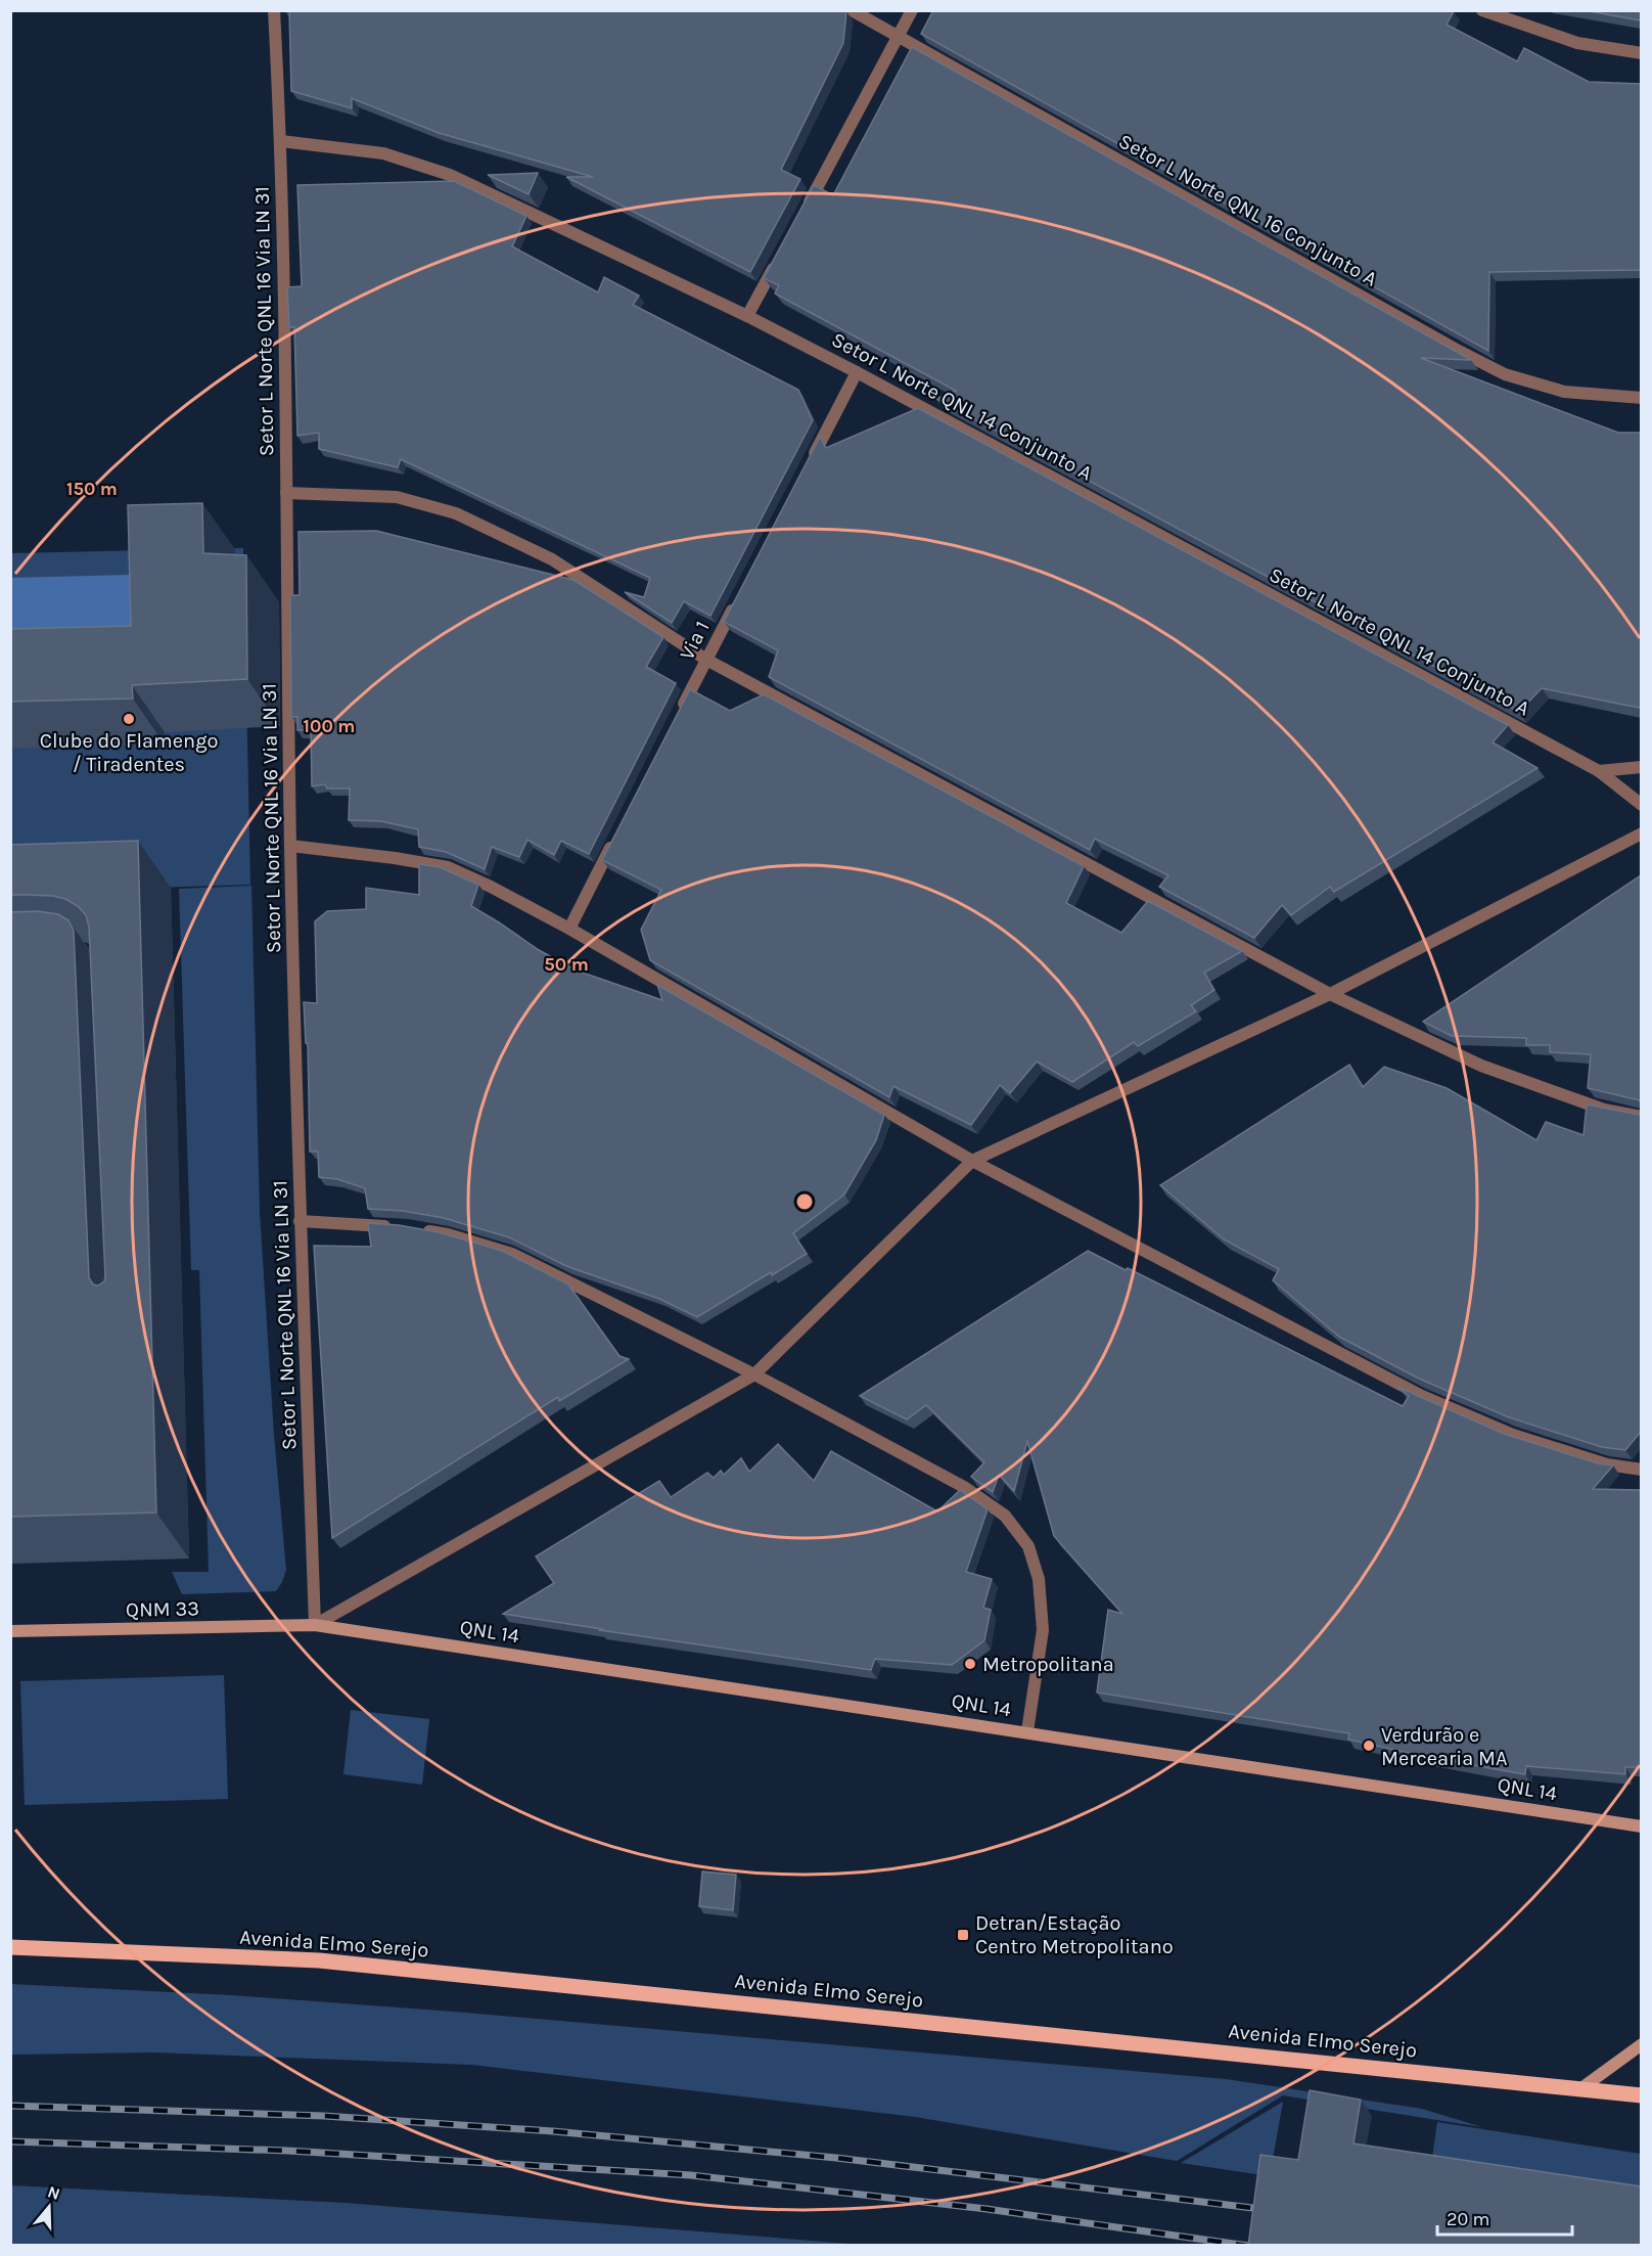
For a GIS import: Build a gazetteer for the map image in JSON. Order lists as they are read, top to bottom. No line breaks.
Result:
{"streets":{"main road":["Avenida Elmo Serejo"],"street":["Setor L Norte QNL 16 Conjunto A","Setor L Norte QNL 16 Via LN 31","Setor L Norte QNL 14 Conjunto A","Via 1","QNM 33","QNL 14"]},"crossings":[["Setor L Norte QNL 16 Via LN 31","Setor L Norte QNL 14 Conjunto A"],["Setor L Norte QNL 16 Via LN 31","QNM 33"],["Setor L Norte QNL 16 Via LN 31","QNL 14"],["QNM 33","QNL 14"]],"places":{"other":["Clube do Flamengo / Tiradentes","Metropolitana","Verdurão e Mercearia MA"],"transit":["Detran/Estação Centro Metropolitano"]},"scale_bar":"20 m","north":"top","rings":["150 m","100 m","50 m"]}
